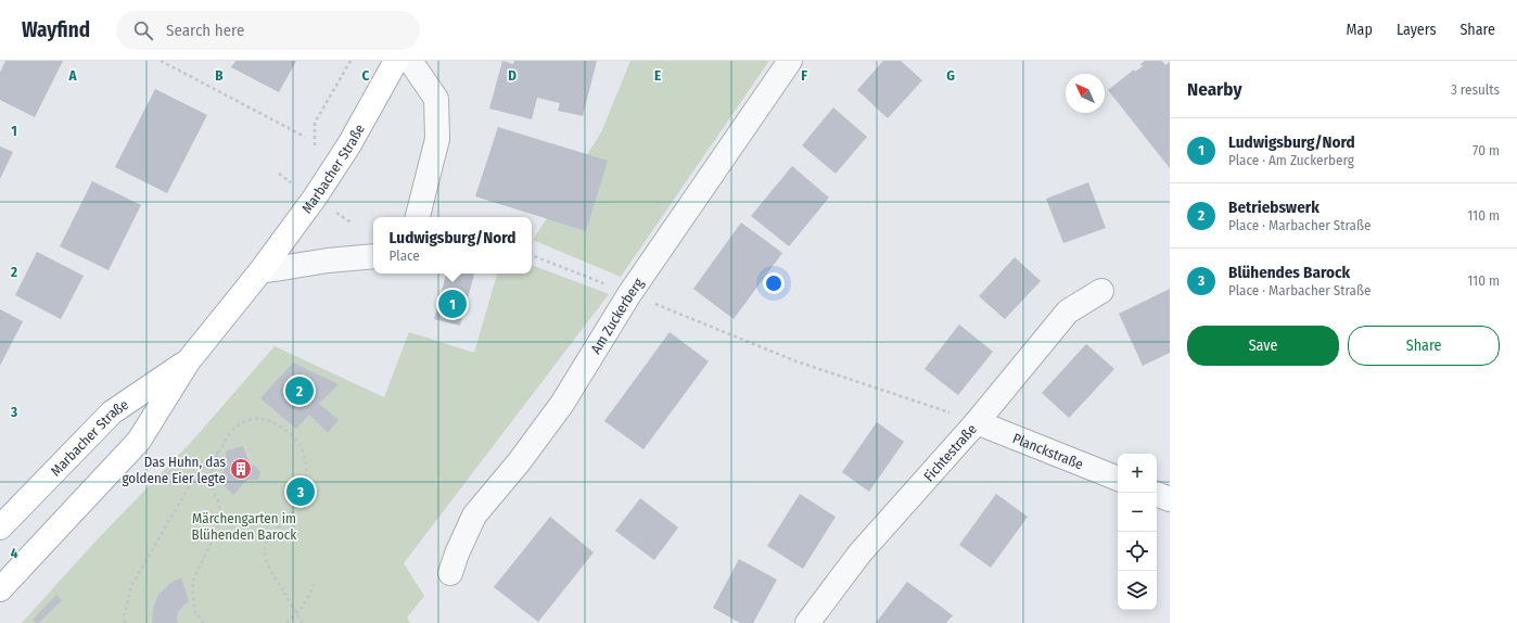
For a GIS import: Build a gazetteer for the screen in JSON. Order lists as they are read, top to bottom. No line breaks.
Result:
{"streets":{"main road":["Marbacher Straße"],"street":["Am Zuckerberg","Planckstraße","Fichtestraße"]},"crossings":[["Planckstraße","Fichtestraße"]],"parks":["Märchengarten im Blühenden Barock"],"places":{"building":["Das Huhn, das goldene Eier legte"]},"north":"top left","page":{"header":"Wayfind","search":"Search here","nav":["Map","Layers","Share"],"heading":["Nearby","3 results"],"list":[{"mark":"1","name":"Ludwigsburg/Nord","note":"Place · Am Zuckerberg","value":"70 m"},{"mark":"2","name":"Betriebswerk","note":"Place · Marbacher Straße","value":"110 m"},{"mark":"3","name":"Blühendes Barock","note":"Place · Marbacher Straße","value":"110 m"}],"popup":["Ludwigsburg/Nord","Place"],"pins":["1","2","3"],"buttons":["Save","Share"],"map_buttons":["+","−"]},"grid":{"columns":["A","B","C","D","E","F","G"],"rows":["1","2","3","4"]}}
